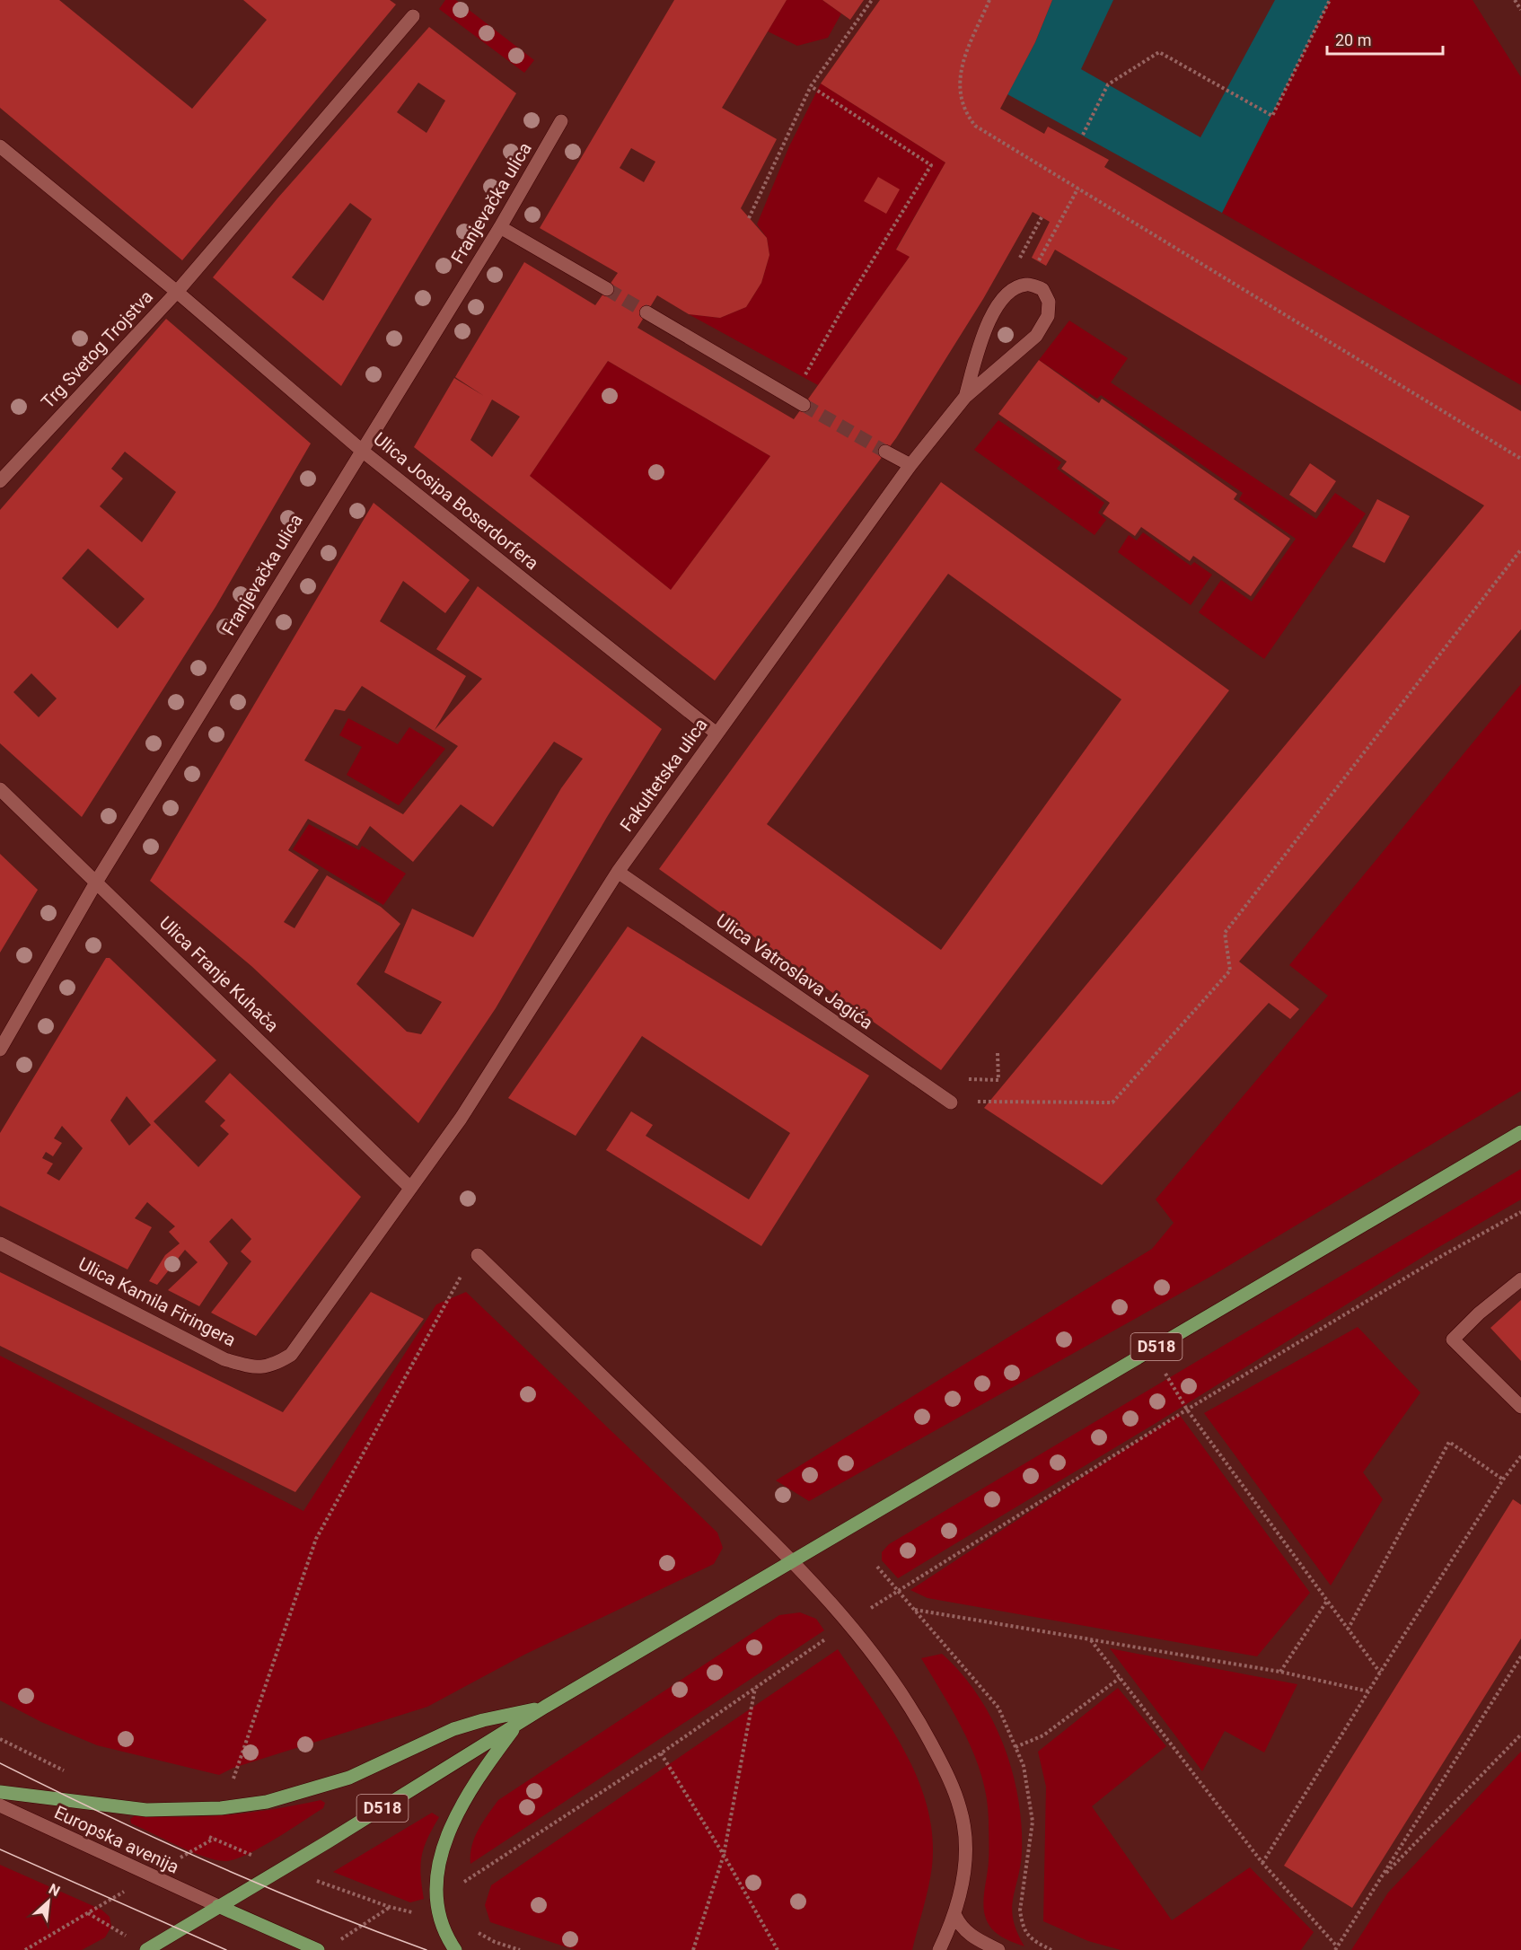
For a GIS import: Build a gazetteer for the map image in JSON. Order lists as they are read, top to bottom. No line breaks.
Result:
{"streets":{"main road":["D518"],"street":["Franjevačka ulica","Trg Svetog Trojstva","Ulica Josipa Boserdorfera","Fakultetska ulica","Ulica Vatroslava Jagića","Ulica Franje Kuhača","Ulica Kamila Firingera","Europska avenija"]},"crossings":[["Franjevačka ulica","Ulica Josipa Boserdorfera"],["Franjevačka ulica","Ulica Franje Kuhača"],["Trg Svetog Trojstva","Ulica Josipa Boserdorfera"],["Ulica Josipa Boserdorfera","Fakultetska ulica"],["Fakultetska ulica","Ulica Vatroslava Jagića"],["Fakultetska ulica","Ulica Franje Kuhača"],["Fakultetska ulica","Ulica Kamila Firingera"],["Ulica Franje Kuhača","Ulica Kamila Firingera"],["D518","Europska avenija"]],"scale_bar":"20 m","north":"top right"}
